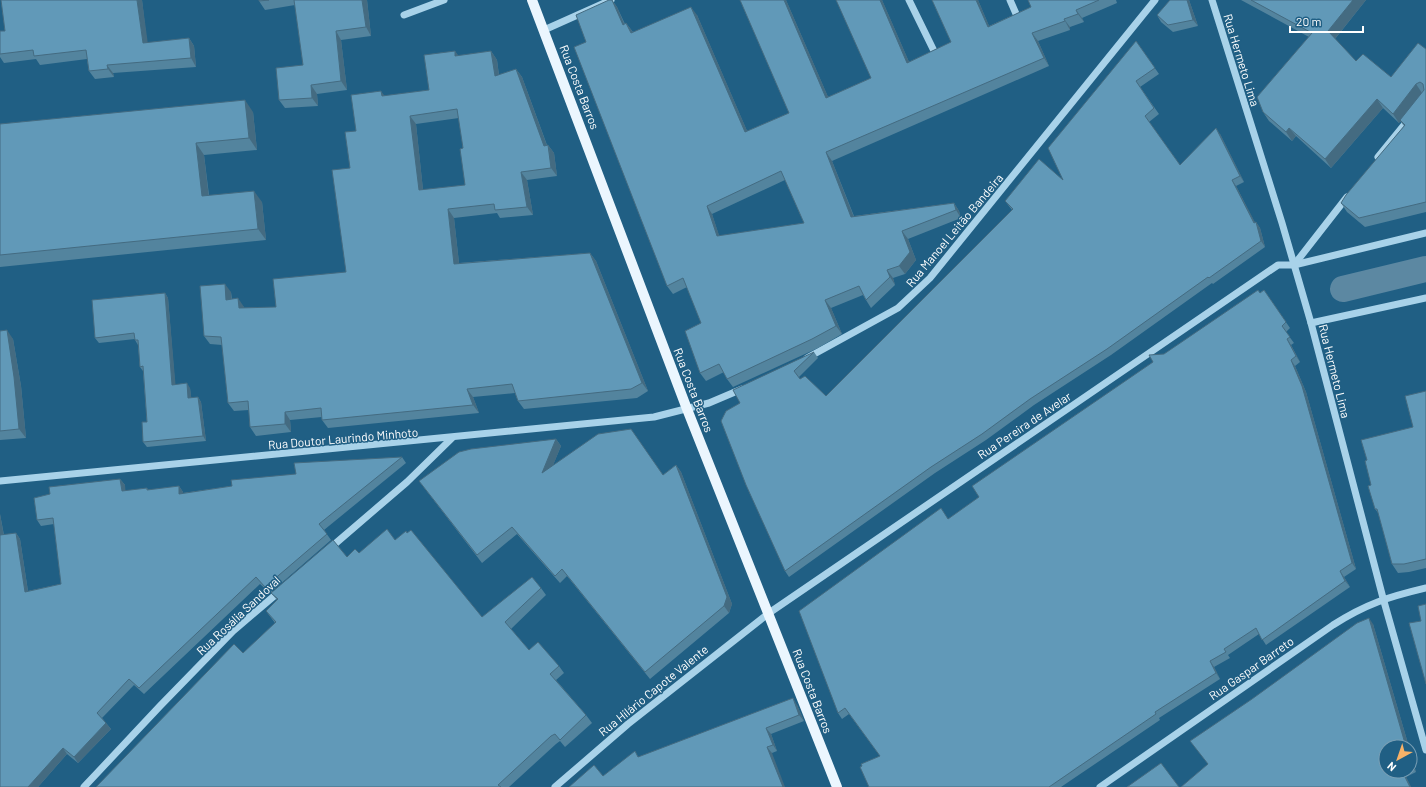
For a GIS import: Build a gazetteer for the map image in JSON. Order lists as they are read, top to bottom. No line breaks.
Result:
{"streets":{"main road":["Rua Costa Barros"],"street":["Rua Hermeto Lima","Rua Manoel Leitão Bandeira","Rua Pereira de Avelar","Rua Doutor Laurindo Minhoto","Rua Rosália Sandoval","Rua Gaspar Barreto","Rua Hilário Capote Valente"]},"crossings":[["Rua Hermeto Lima","Rua Pereira de Avelar"],["Rua Hermeto Lima","Rua Gaspar Barreto"],["Rua Costa Barros","Rua Pereira de Avelar"],["Rua Costa Barros","Rua Doutor Laurindo Minhoto"],["Rua Costa Barros","Rua Hilário Capote Valente"],["Rua Pereira de Avelar","Rua Hilário Capote Valente"]],"scale_bar":"20 m","north":"bottom left"}
